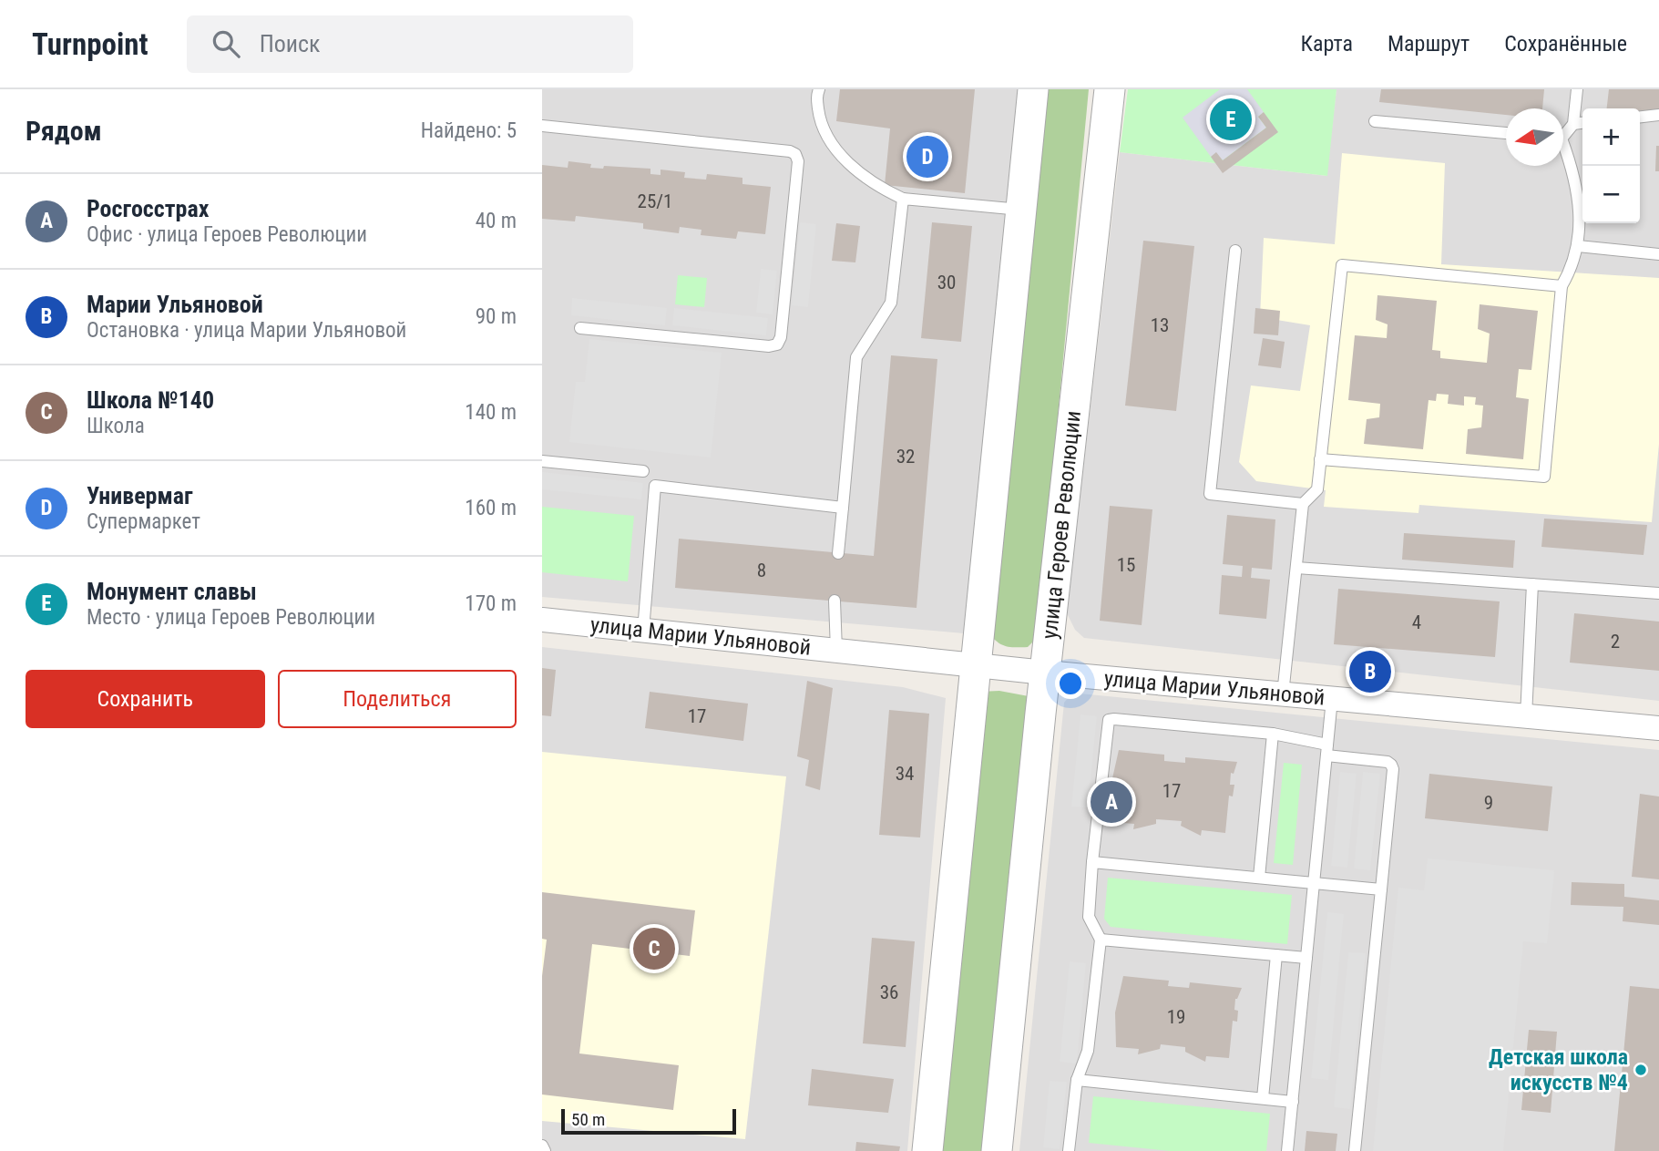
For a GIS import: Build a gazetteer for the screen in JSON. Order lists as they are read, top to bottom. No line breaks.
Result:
{"streets":{"street":["улица Героев Революции","улица Марии Ульяновой"]},"crossings":[["улица Героев Революции","улица Марии Ульяновой"]],"places":["Детская школа искусств №4"],"house_numbers":["25/1","30","13","32","15","8","4","2","17","34","17","9","36","19"],"scale_bar":"50 m","north":"left","page":{"header":"Turnpoint","search":"Поиск","nav":["Карта","Маршрут","Сохранённые"],"heading":["Рядом","Найдено: 5"],"pins":["E","D","B","A","C"],"map_buttons":["+","−"],"list":[{"mark":"A","name":"Росгосстрах","note":"Офис · улица Героев Революции","value":"40 m"},{"mark":"B","name":"Марии Ульяновой","note":"Остановка · улица Марии Ульяновой","value":"90 m"},{"mark":"C","name":"Школа №140","note":"Школа","value":"140 m"},{"mark":"D","name":"Универмаг","note":"Супермаркет","value":"160 m"},{"mark":"E","name":"Монумент славы","note":"Место · улица Героев Революции","value":"170 m"}],"buttons":["Сохранить","Поделиться"],"scale":"50 m"}}
